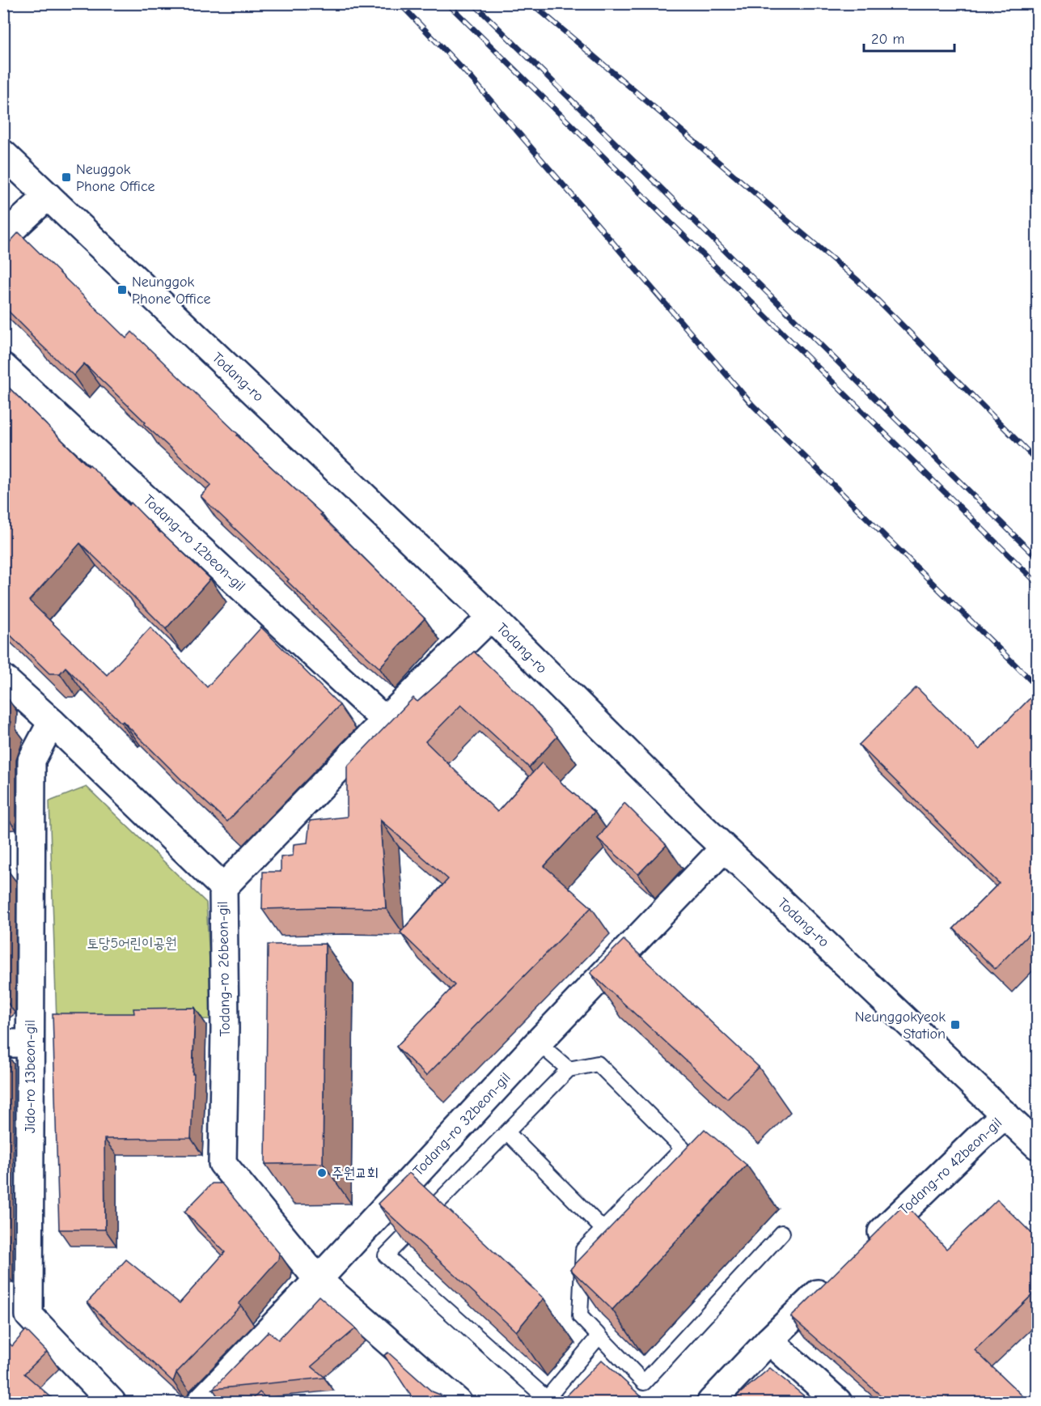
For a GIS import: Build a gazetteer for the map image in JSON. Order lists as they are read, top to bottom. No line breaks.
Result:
{"streets":{"street":["Todang-ro","Todang-ro 12beon-gil","Todang-ro 26beon-gil","Jido-ro 13beon-gil","Todang-ro 32beon-gil","Todang-ro 42beon-gil"]},"crossings":[["Todang-ro","Todang-ro 26beon-gil"],["Todang-ro","Todang-ro 32beon-gil"],["Todang-ro","Todang-ro 42beon-gil"],["Todang-ro 12beon-gil","Todang-ro 26beon-gil"],["Todang-ro 26beon-gil","Todang-ro 32beon-gil"]],"parks":["토당5어린이공원"],"places":{"transit":["Neuggok Phone Office","Neunggok Phone Office","Neunggokyeok Station"],"other":["주원교회"]},"scale_bar":"20 m"}
